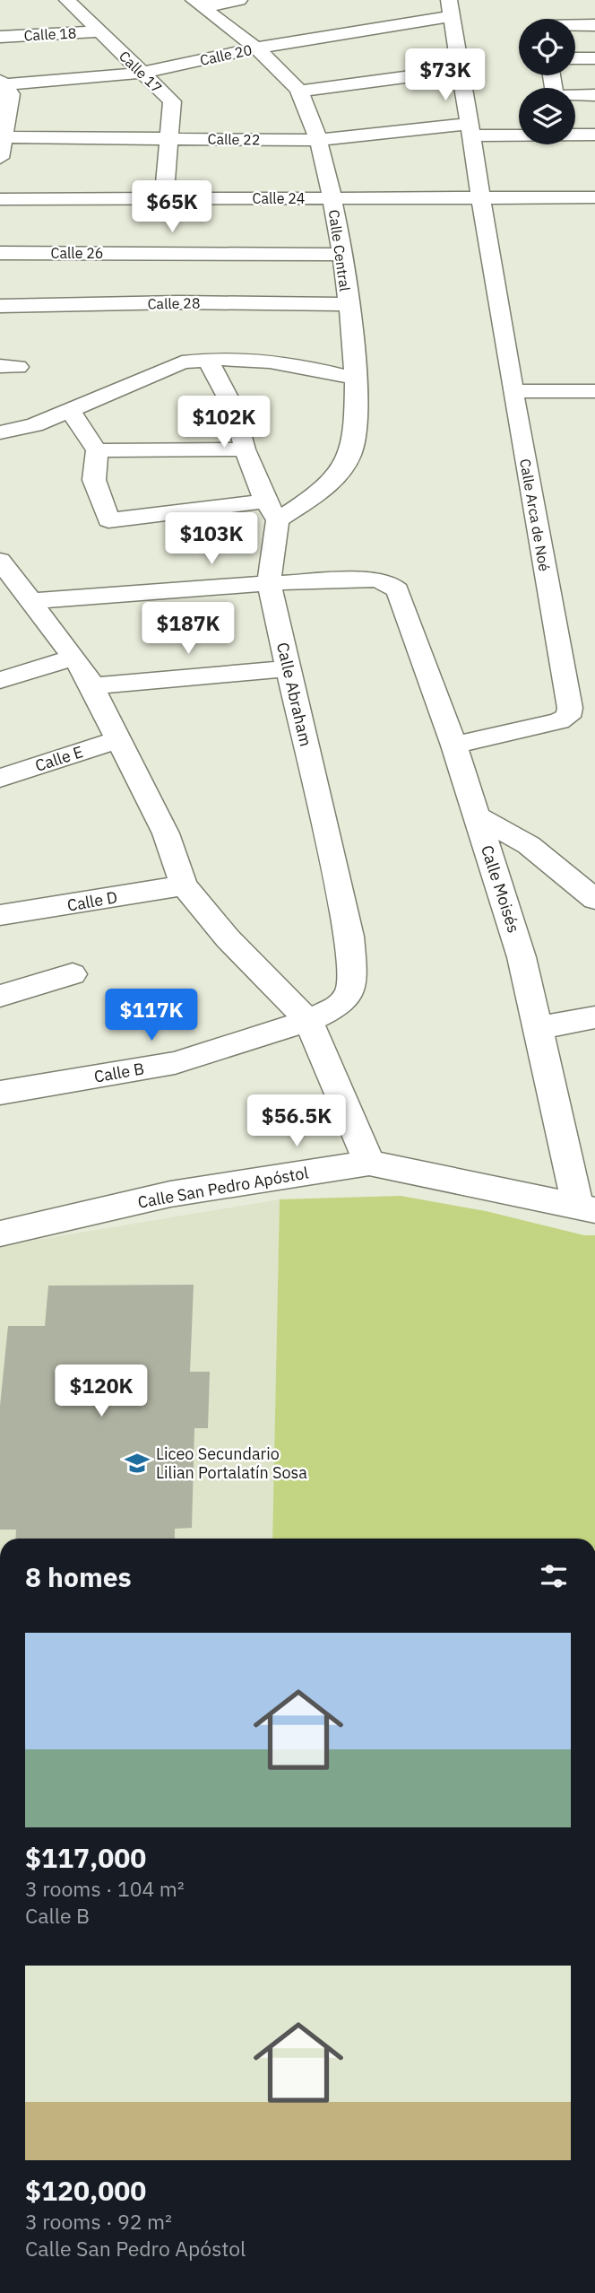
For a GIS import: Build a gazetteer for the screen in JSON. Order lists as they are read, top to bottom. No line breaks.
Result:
{"streets":{"street":["Calle 18","Calle 20","Calle 17","Calle 22","Calle 24","Calle Central","Calle 26","Calle 28","Calle Arca de Noé","Calle Abraham","Calle E","Calle Moisés","Calle D","Calle B","Calle San Pedro Apóstol"]},"crossings":[["Calle 18","Calle 17"],["Calle 20","Calle 17"],["Calle 20","Calle Central"],["Calle 20","Calle Arca de Noé"],["Calle 17","Calle 22"],["Calle 17","Calle 24"],["Calle 22","Calle Central"],["Calle 22","Calle Arca de Noé"],["Calle 24","Calle Central"],["Calle 24","Calle Arca de Noé"],["Calle Central","Calle 26"],["Calle Central","Calle 28"],["Calle Central","Calle Abraham"],["Calle Arca de Noé","Calle Moisés"],["Calle Abraham","Calle Moisés"],["Calle Abraham","Calle B"],["Calle Moisés","Calle San Pedro Apóstol"]],"places":{"school or university":["Liceo Secundario Lilian Portalatín Sosa"]},"page":{"price":["$73K","$65K","$102K","$103K","$187K","$117K","$56.5K","$120K"],"heading":"8 homes","list":[{"name":"$117,000","note":"3 rooms · 104 m² · Calle B"},{"name":"$120,000","note":"3 rooms · 92 m² · Calle San Pedro Apóstol"}]}}
